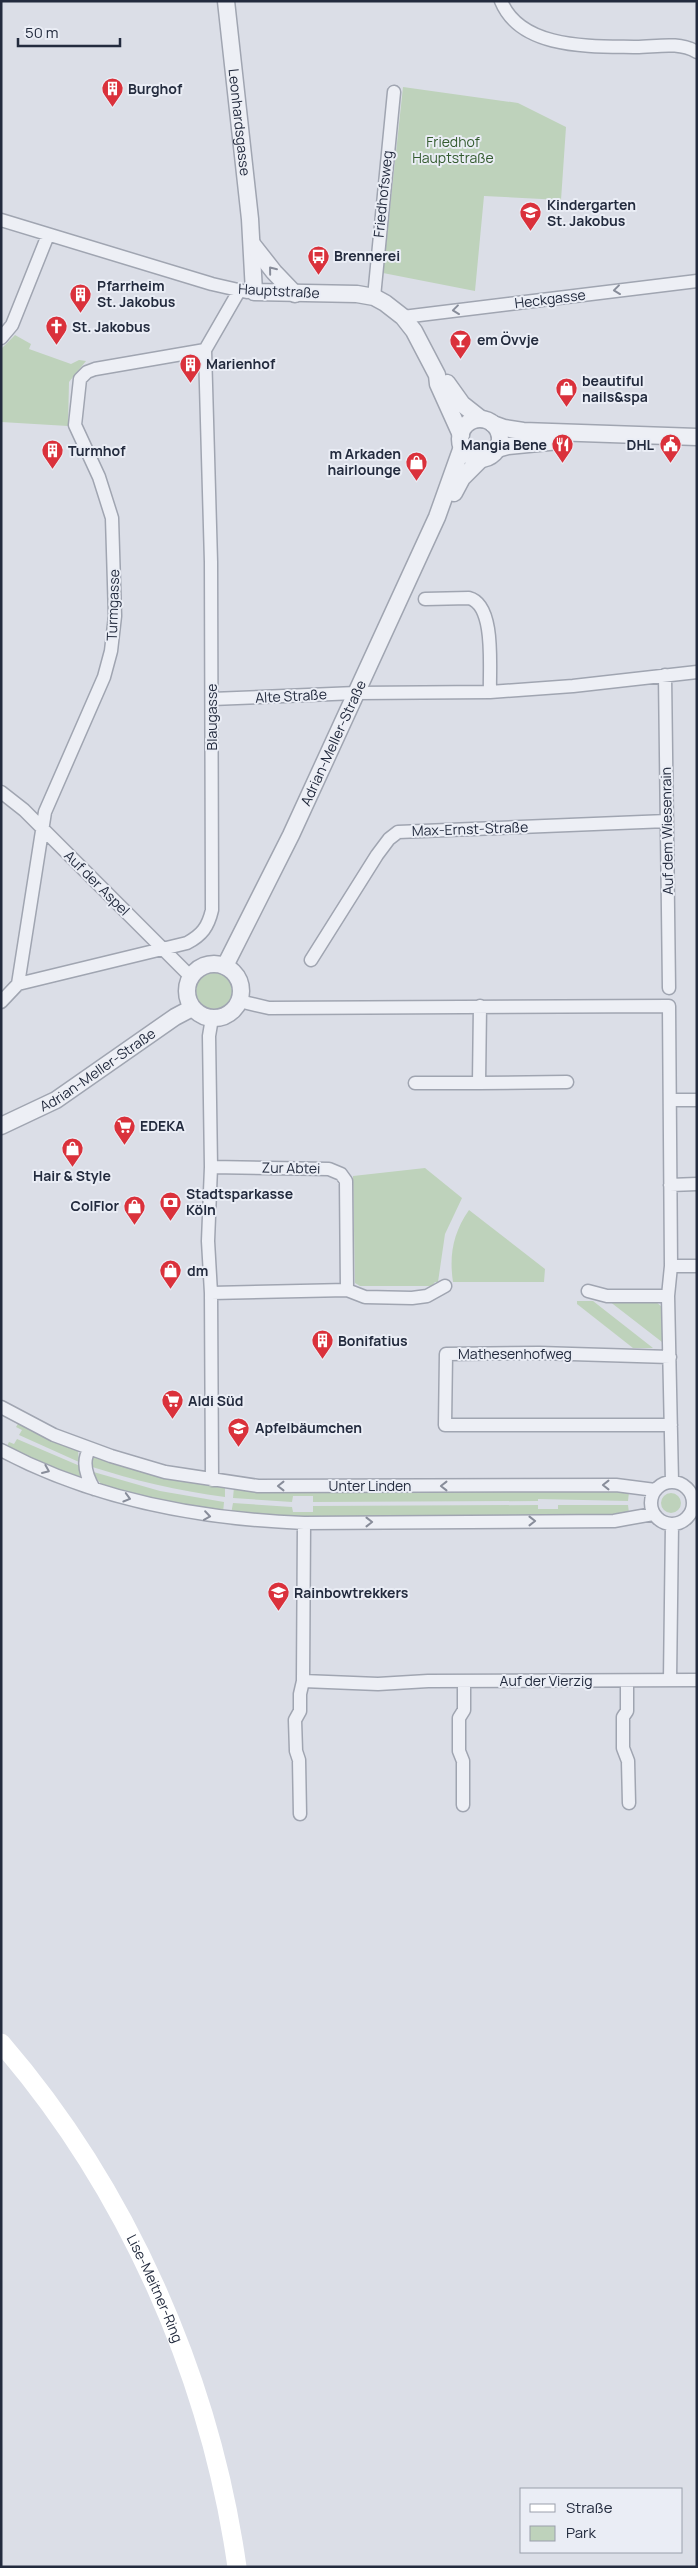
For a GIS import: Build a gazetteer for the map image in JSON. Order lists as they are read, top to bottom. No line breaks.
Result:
{"streets":{"main road":["Lise-Meitner-Ring"],"street":["Leonhardsgasse","Friedhofsweg","Hauptstraße","Heckgasse","Turmgasse","Alte Straße","Blaugasse","Adrian-Meller-Straße","Max-Ernst-Straße","Auf dem Wiesenrain","Auf der Aspel","Zur Abtei","Mathesenhofweg","Unter Linden","Auf der Vierzig"]},"crossings":[["Leonhardsgasse","Hauptstraße"],["Friedhofsweg","Hauptstraße"],["Hauptstraße","Heckgasse"],["Hauptstraße","Adrian-Meller-Straße"],["Turmgasse","Blaugasse"],["Turmgasse","Auf der Aspel"],["Alte Straße","Blaugasse"],["Alte Straße","Adrian-Meller-Straße"],["Alte Straße","Auf dem Wiesenrain"],["Blaugasse","Auf der Aspel"],["Adrian-Meller-Straße","Auf der Aspel"],["Max-Ernst-Straße","Auf dem Wiesenrain"]],"one_way":["Heckgasse"],"parks":["Friedhof Hauptstraße"],"places":{"building":["Burghof","Pfarrheim St. Jakobus","Marienhof","Turmhof","Bonifatius"],"school or university":["Kindergarten St. Jakobus","Apfelbäumchen","Rainbowtrekkers"],"bus stop":["Brennerei"],"church":["St. Jakobus"],"bar":["em Övvje"],"shop":["beautiful nails&spa","m Arkaden hairlounge","Hair & Style","ColFlor","dm"],"restaurant":["Mangia Bene"],"public building":["DHL"],"supermarket":["EDEKA","Aldi Süd"],"bank":["Stadtsparkasse Köln"]},"legend":["Straße","Park"],"scale_bar":"50 m"}
